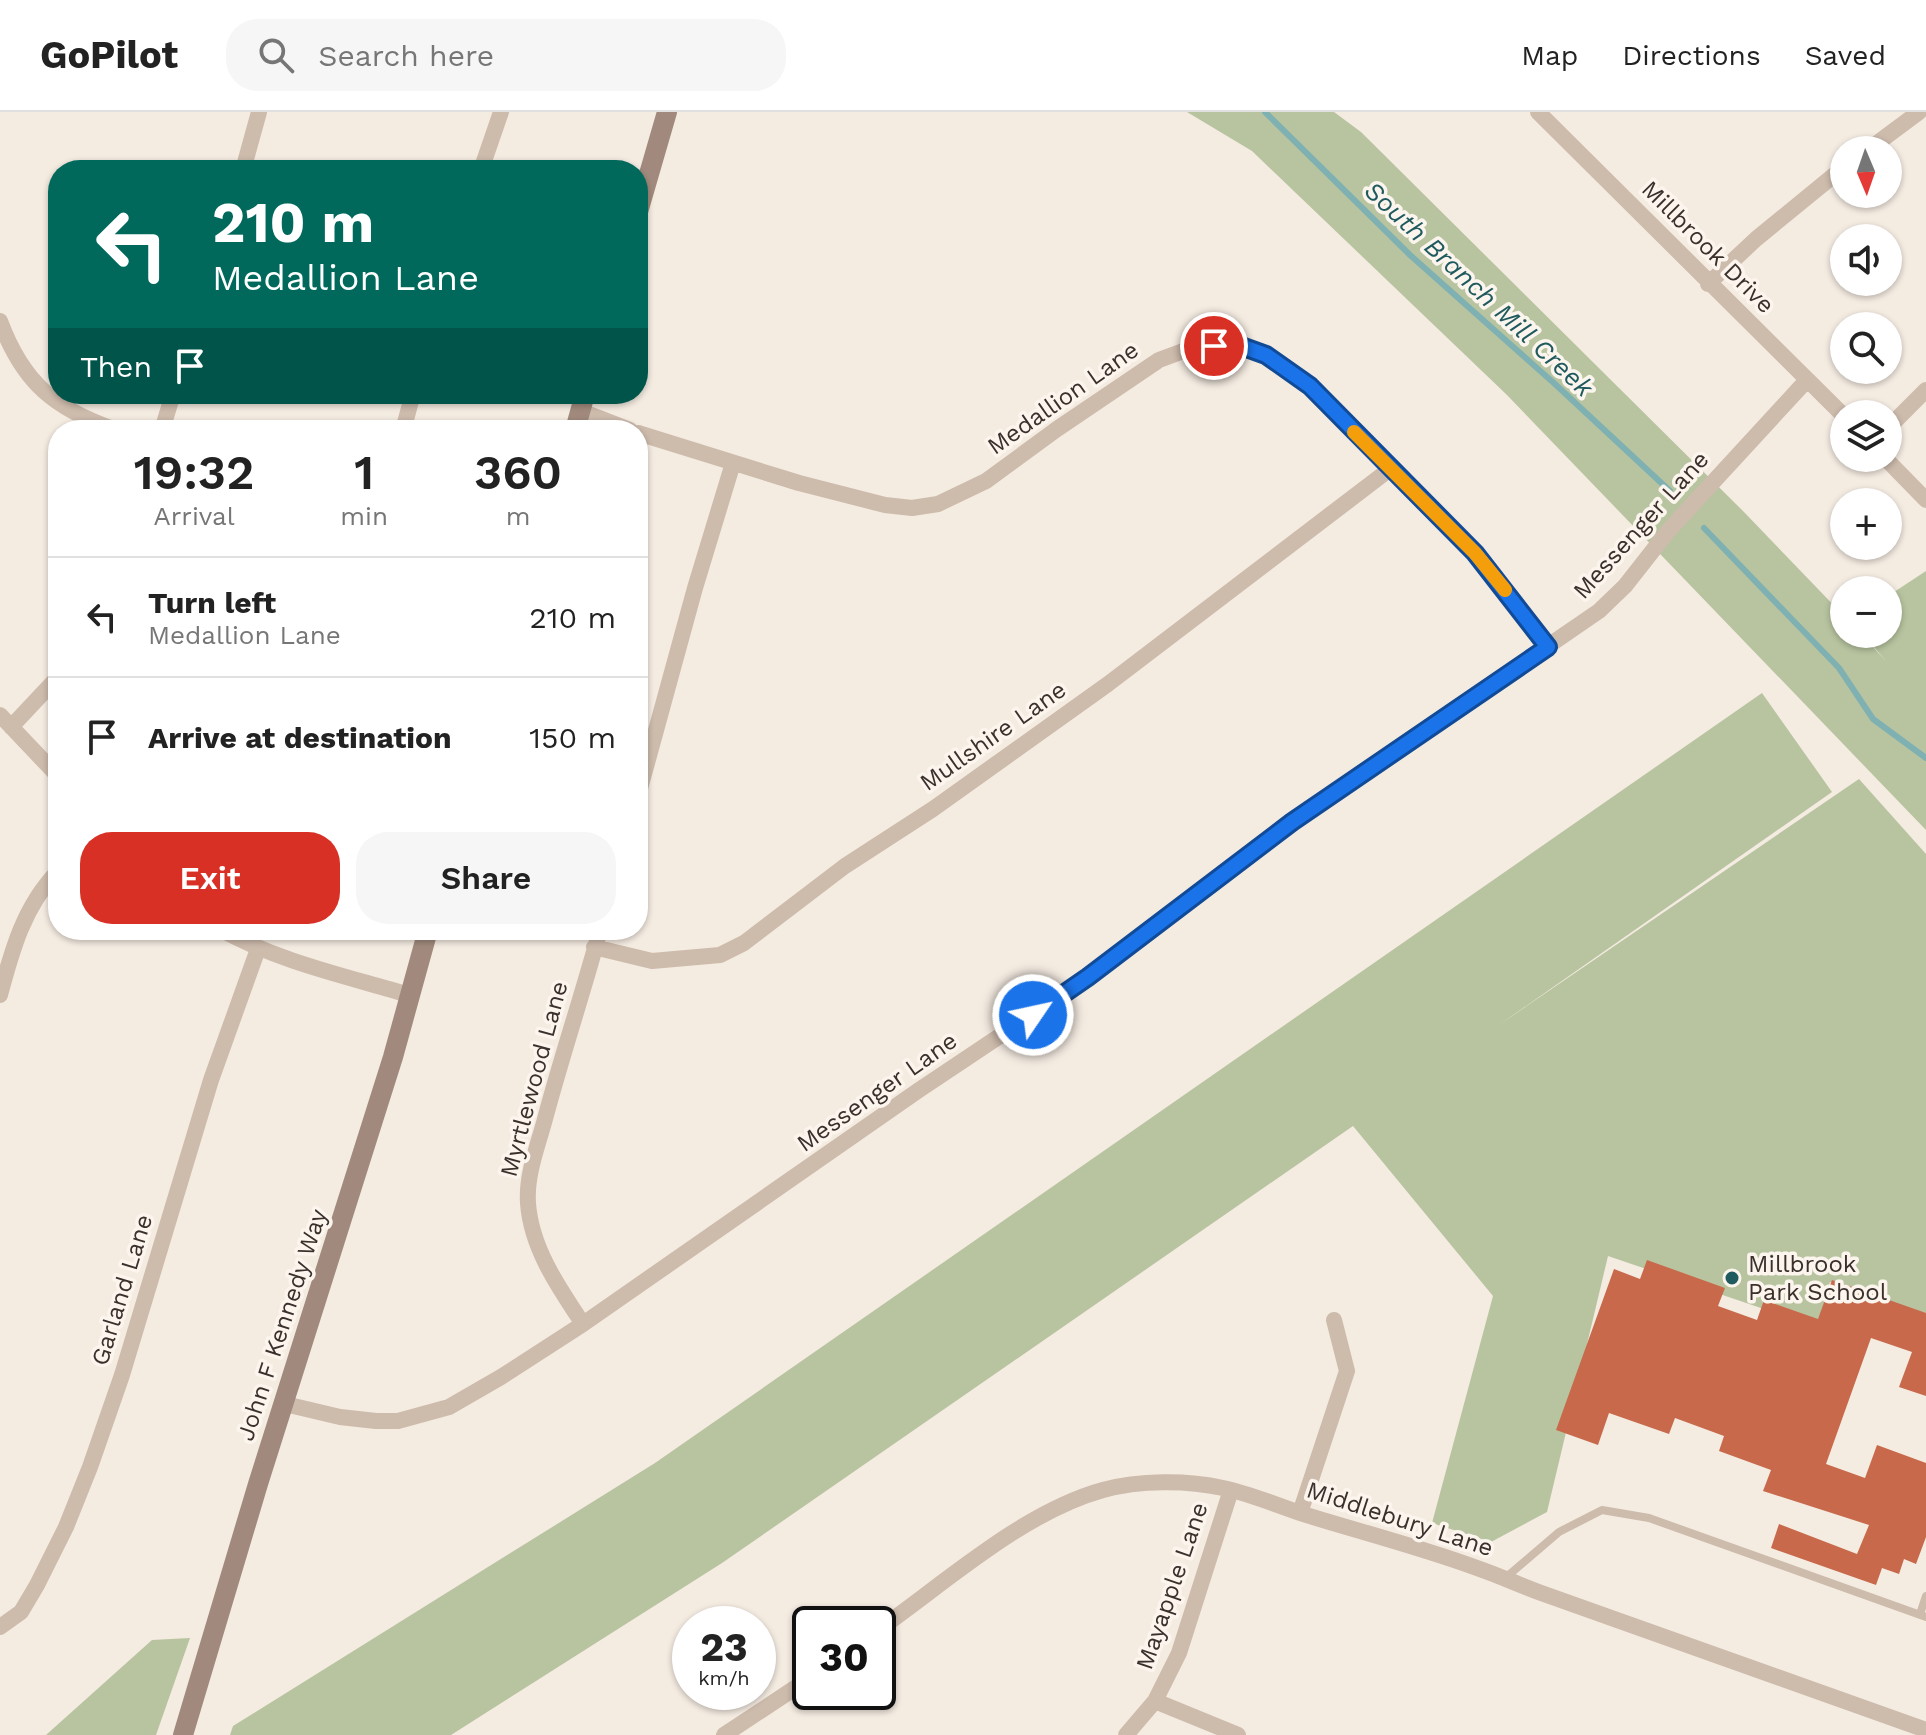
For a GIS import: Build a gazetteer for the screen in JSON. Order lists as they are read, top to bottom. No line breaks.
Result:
{"streets":{"street":["Millbrook Drive","Medallion Lane","Messenger Lane","Mullshire Lane","Myrtlewood Lane","Garland Lane","John F Kennedy Way","Middlebury Lane","Mayapple Lane"]},"crossings":[["Millbrook Drive","Messenger Lane"],["Medallion Lane","Messenger Lane"],["Medallion Lane","Mullshire Lane"],["Messenger Lane","Myrtlewood Lane"],["Messenger Lane","John F Kennedy Way"],["Mullshire Lane","Myrtlewood Lane"],["Middlebury Lane","Mayapple Lane"]],"water":["South Branch Mill Creek"],"places":["Millbrook Park School"],"north":"bottom","page":{"header":"GoPilot","search":"Search here","nav":["Map","Directions","Saved"],"map_buttons":["+","−"],"turn":["210 m","Medallion Lane"],"then":"Then","eta":["19:32","Arrival","1","min","360","m"],"list":[{"name":"Turn left","note":"Medallion Lane","value":"210 m"},{"name":"Arrive at destination","value":"150 m"}],"buttons":["Exit","Share"],"speed":"23 km/h","limit":"30"}}
